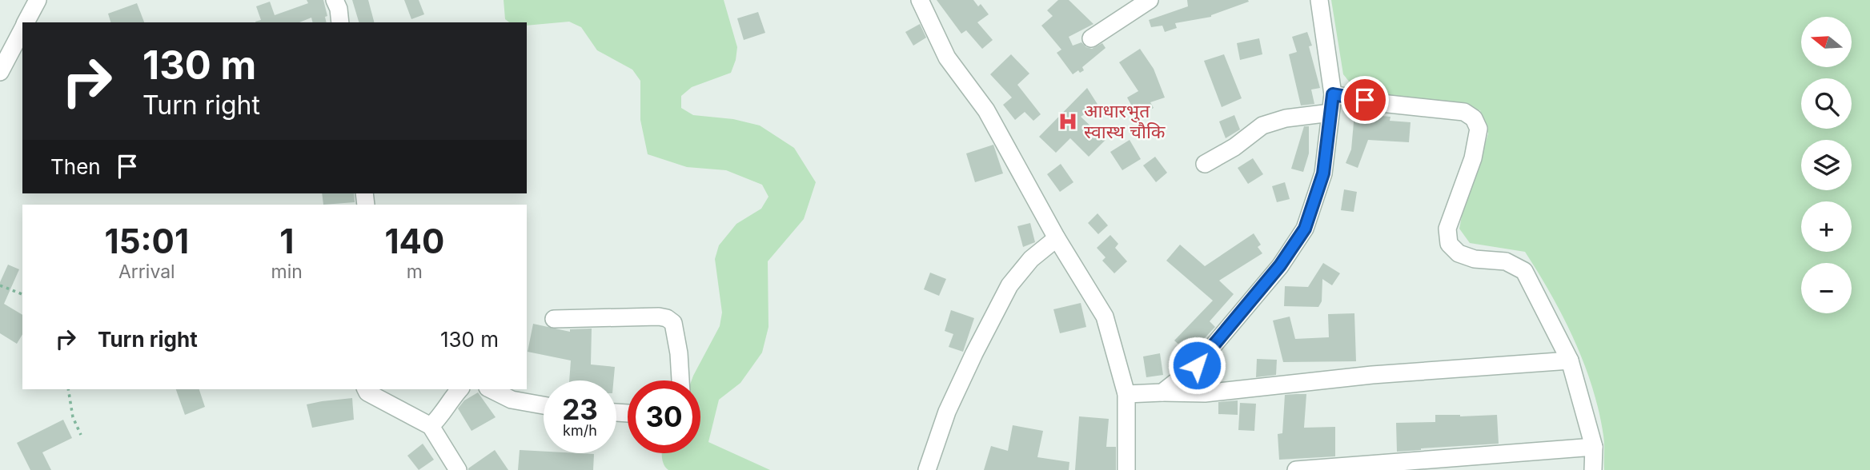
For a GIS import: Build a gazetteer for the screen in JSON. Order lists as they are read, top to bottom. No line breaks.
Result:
{"places":{"hospital":["आधारभुत स्वास्थ चौकि"]},"north":"left","page":{"map_buttons":["+","−"],"turn":["130 m","Turn right"],"then":"Then","eta":["15:01","Arrival","1","min","140","m"],"list":[{"name":"Turn right","value":"130 m"}],"speed":"23 km/h","limit":"30"}}
